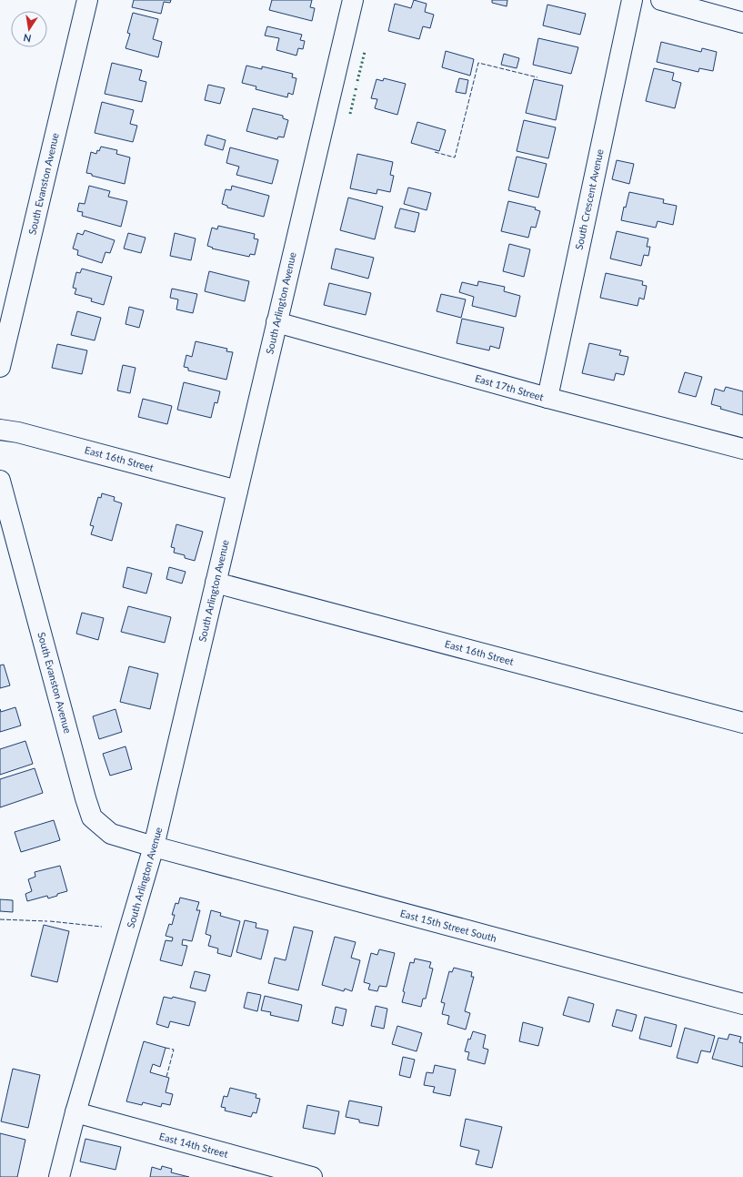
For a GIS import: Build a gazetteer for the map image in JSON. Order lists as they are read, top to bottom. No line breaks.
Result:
{"streets":{"street":["South Evanston Avenue","South Crescent Avenue","South Arlington Avenue","East 17th Street","East 16th Street","East 15th Street South","East 14th Street"]},"crossings":[["South Evanston Avenue","South Arlington Avenue"],["South Evanston Avenue","East 15th Street South"],["South Crescent Avenue","East 17th Street"],["South Arlington Avenue","East 17th Street"],["South Arlington Avenue","East 16th Street"],["South Arlington Avenue","East 15th Street South"],["South Arlington Avenue","East 14th Street"]],"north":"bottom"}
